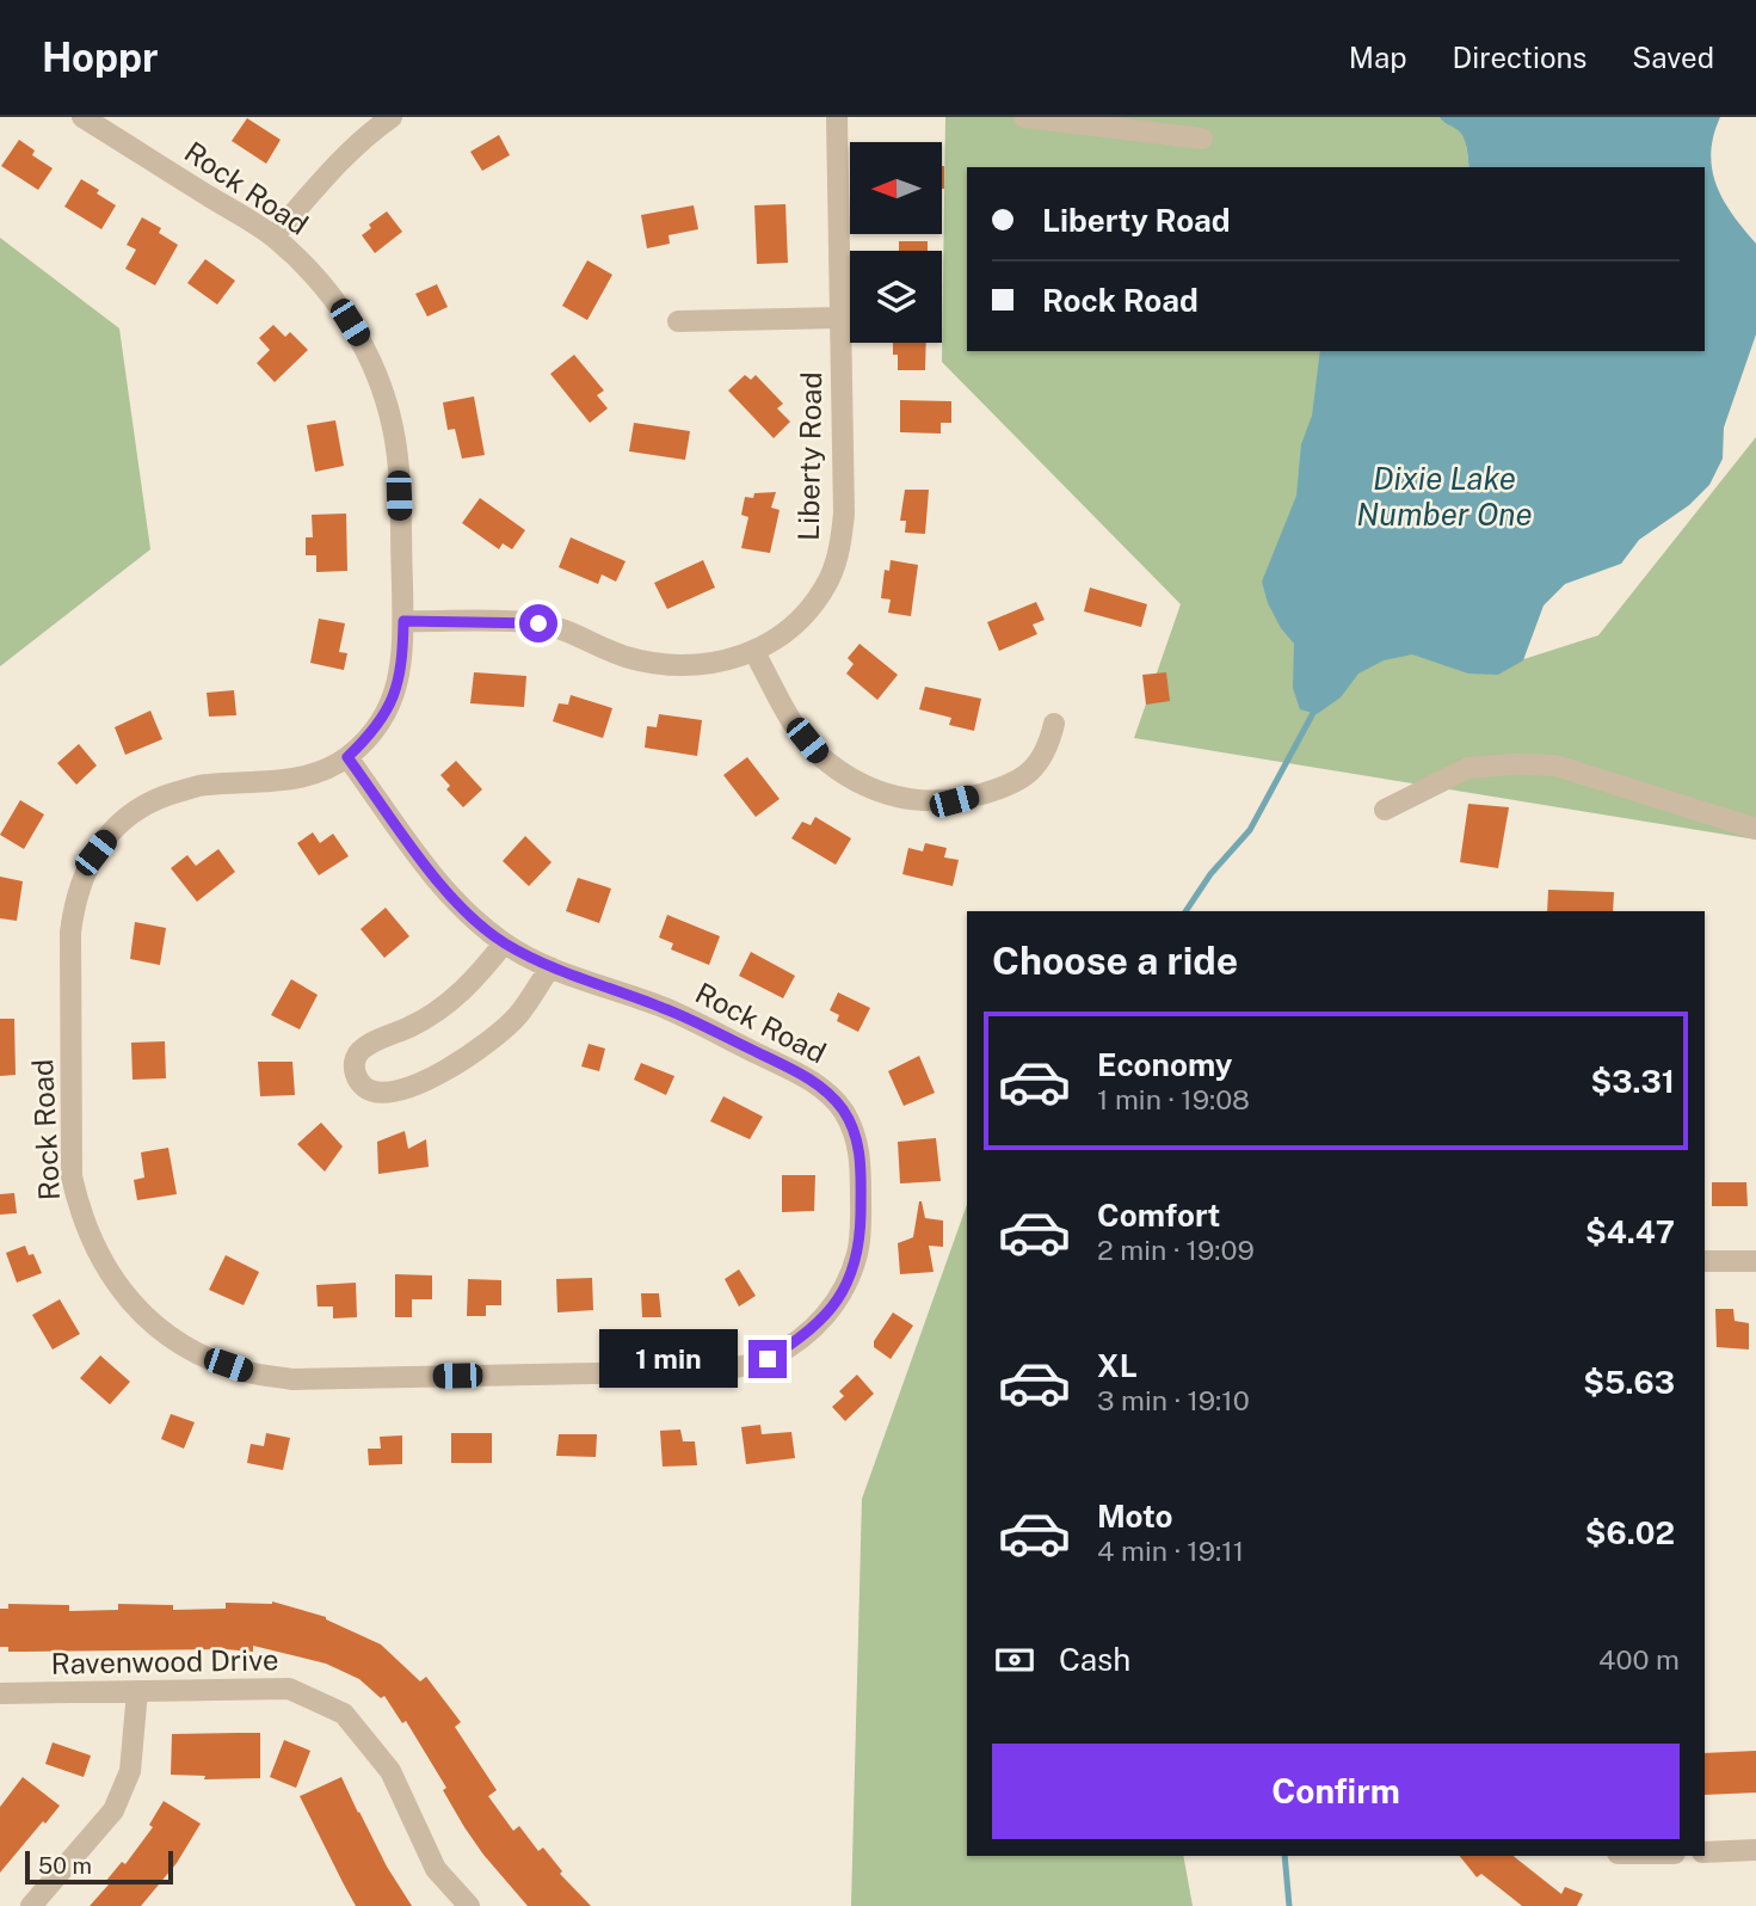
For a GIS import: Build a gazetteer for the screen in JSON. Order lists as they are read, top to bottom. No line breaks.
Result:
{"streets":{"street":["Rock Road","Liberty Road","Ravenwood Drive"]},"crossings":[["Rock Road","Liberty Road"]],"water":["Dixie Lake Number One"],"scale_bar":"50 m","north":"left","page":{"header":"Hoppr","nav":["Map","Directions","Saved"],"banner":["Liberty Road","Rock Road"],"heading":"Choose a ride","list":[{"name":"Economy","note":"1 min · 19:08","value":"$3.31"},{"name":"Comfort","note":"2 min · 19:09","value":"$4.47"},{"name":"XL","note":"3 min · 19:10","value":"$5.63"},{"name":"Moto","note":"4 min · 19:11","value":"$6.02"}],"bubble":"1 min","pay":["Cash","400 m"],"buttons":"Confirm","scale":"50 m"}}
